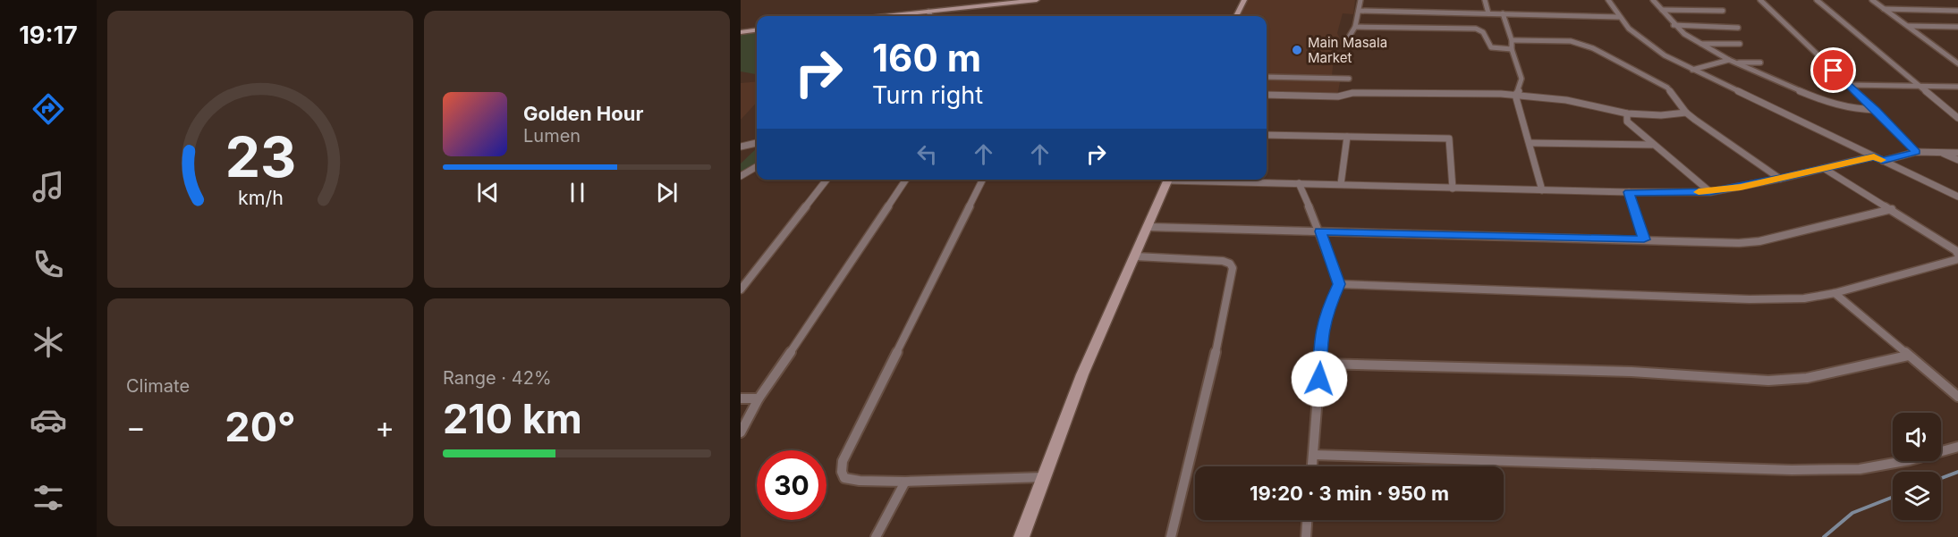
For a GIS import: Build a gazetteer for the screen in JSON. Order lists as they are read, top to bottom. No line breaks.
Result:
{"places":["Main Masala Market"],"page":{"tabs":"19:17","turn":["160 m","Turn right"],"song":["Golden Hour","Lumen"],"tile":["Climate",["Range · 42%","210 km"]],"heat":["−","20°","+"],"limit":"30","trip":"19:20 · 3 min · 950 m","gauge":["23","km/h"]}}
